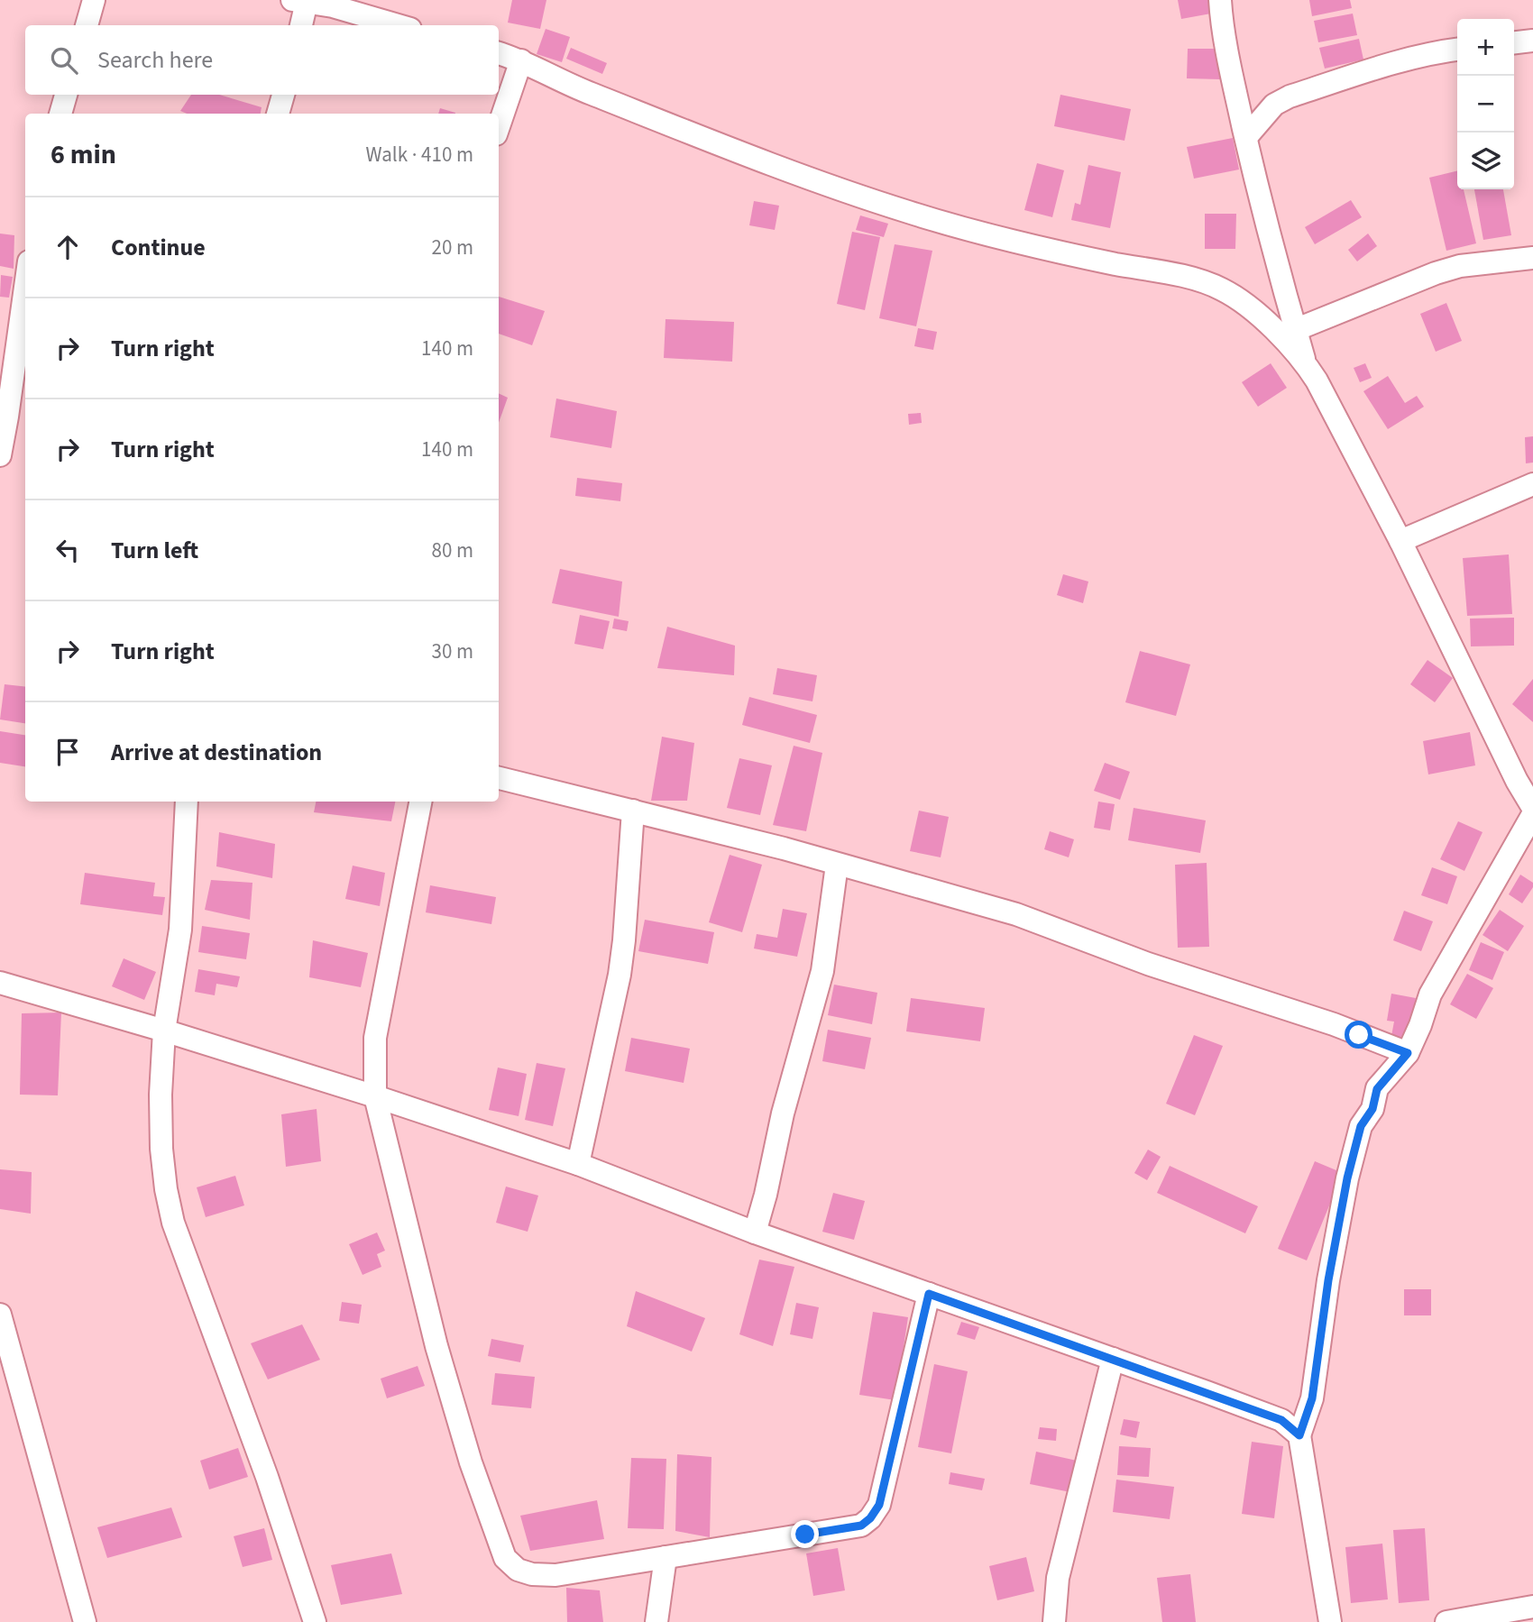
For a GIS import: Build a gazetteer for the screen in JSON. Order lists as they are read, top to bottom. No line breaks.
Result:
{"page":{"map_buttons":["+","−"],"search":"Search here","heading":["6 min","Walk · 410 m"],"list":[["Continue","20 m"],["Turn right","140 m"],["Turn right","140 m"],["Turn left","80 m"],["Turn right","30 m"],"Arrive at destination"]}}
